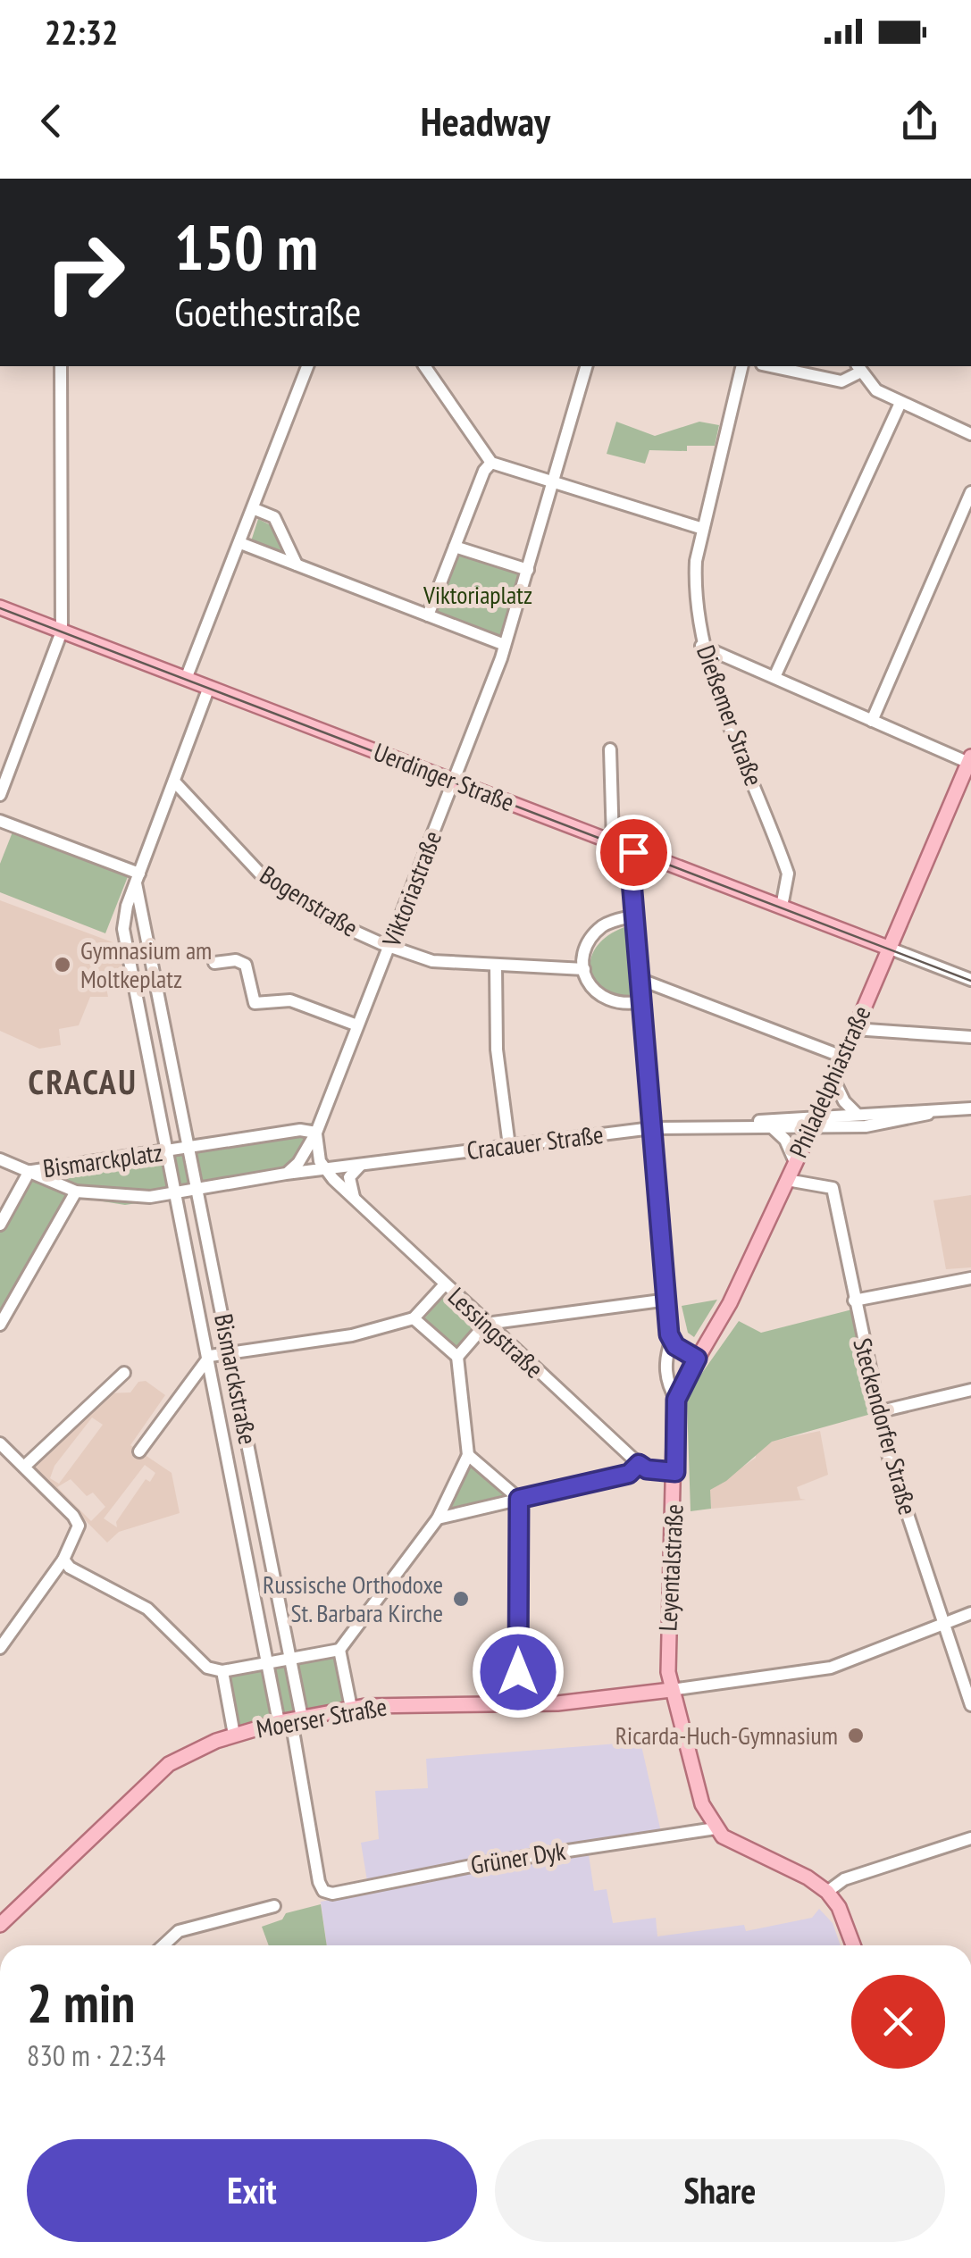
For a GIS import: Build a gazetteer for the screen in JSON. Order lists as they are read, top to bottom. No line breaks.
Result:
{"streets":{"main road":["Uerdinger Straße","Philadelphiastraße","Leyentalstraße","Moerser Straße"],"street":["Dießemer Straße","Viktoriastraße","Bogenstraße","Cracauer Straße","Bismarckplatz","Lessingstraße","Bismarckstraße","Steckendorfer Straße","Grüner Dyk"]},"crossings":[["Dießemer Straße","Uerdinger Straße"],["Uerdinger Straße","Viktoriastraße"],["Uerdinger Straße","Philadelphiastraße"],["Uerdinger Straße","Bismarckstraße"],["Uerdinger Straße","Leyentalstraße"],["Viktoriastraße","Bogenstraße"],["Viktoriastraße","Bismarckplatz"],["Bogenstraße","Bismarckstraße"],["Philadelphiastraße","Cracauer Straße"],["Philadelphiastraße","Steckendorfer Straße"],["Philadelphiastraße","Leyentalstraße"],["Cracauer Straße","Bismarckplatz"],["Cracauer Straße","Lessingstraße"],["Cracauer Straße","Leyentalstraße"],["Bismarckplatz","Lessingstraße"],["Bismarckplatz","Bismarckstraße"],["Bismarckstraße","Moerser Straße"],["Bismarckstraße","Grüner Dyk"],["Steckendorfer Straße","Moerser Straße"],["Leyentalstraße","Moerser Straße"],["Leyentalstraße","Grüner Dyk"],["Moerser Straße","Grüner Dyk"]],"districts":["CRACAU"],"parks":["Viktoriaplatz"],"places":["Gymnasium am Moltkeplatz","Russische Orthodoxe St. Barbara Kirche","Ricarda-Huch-Gymnasium"],"page":{"status":"22:32","header":"Headway","turn":["150 m","Goethestraße"],"heading":["2 min","830 m · 22:34"],"buttons":["Exit","Share"]}}
